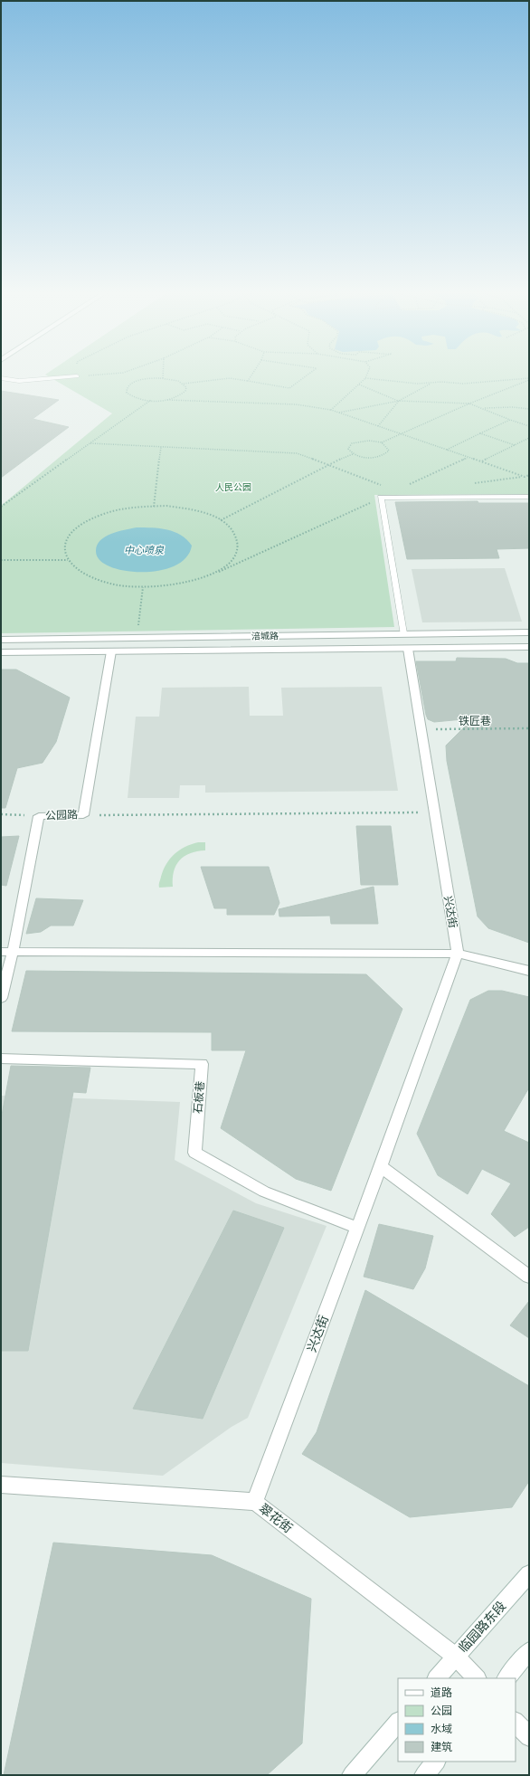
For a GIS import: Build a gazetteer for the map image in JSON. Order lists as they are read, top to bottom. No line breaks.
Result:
{"streets":{"street":["涪城路","公园路","兴达街","石板巷","翠花街","临园路东段"],"path":["铁匠巷"]},"crossings":[["涪城路","公园路"],["涪城路","兴达街"],["铁匠巷","兴达街"],["兴达街","石板巷"],["兴达街","翠花街"],["翠花街","临园路东段"]],"water":["中心喷泉"],"parks":["人民公园"],"legend":["道路","公园","水域","建筑"]}
